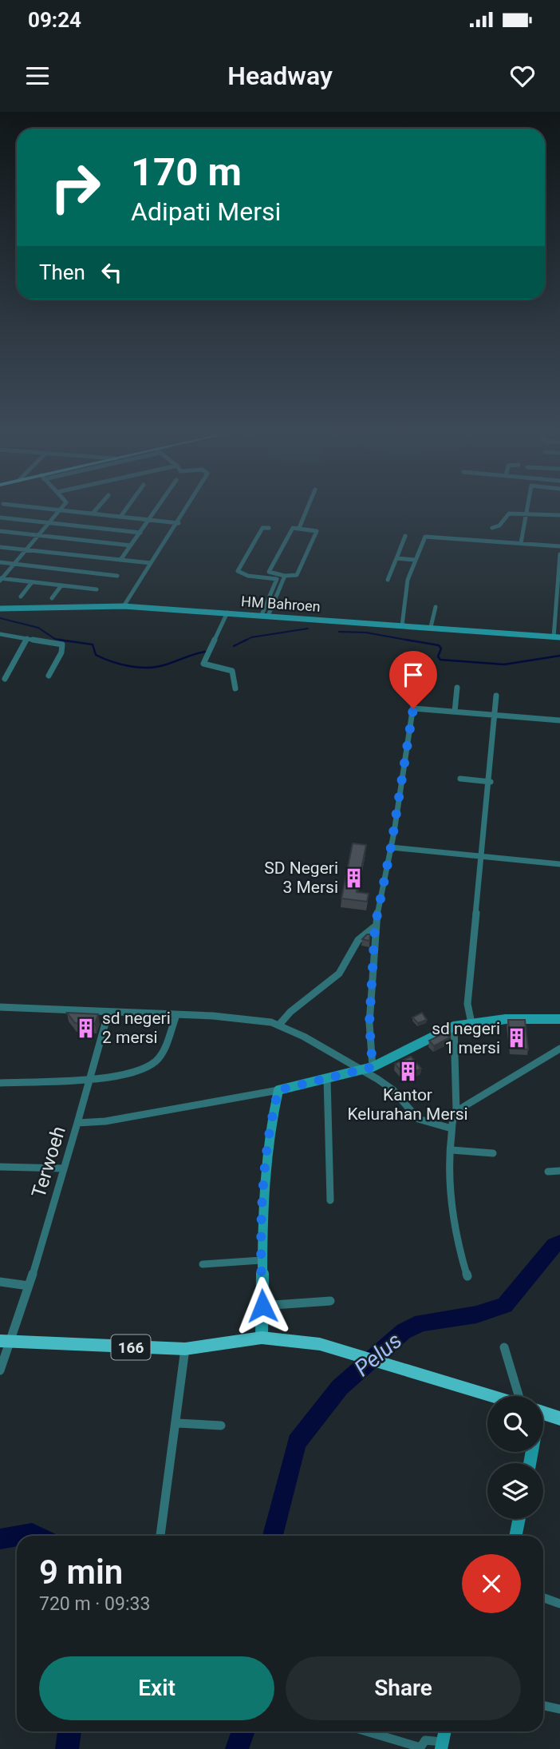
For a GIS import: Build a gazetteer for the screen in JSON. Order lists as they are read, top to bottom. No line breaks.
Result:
{"streets":{"main road":["166"],"street":["HM Bahroen","Terwoeh"]},"crossings":[["Terwoeh","166"]],"water":["Pelus"],"places":{"building":["SD Negeri 3 Mersi","sd negeri 2 mersi","sd negeri 1 mersi","Kantor Kelurahan Mersi"]},"page":{"status":"09:24","header":"Headway","turn":["170 m","Adipati Mersi"],"then":"Then","heading":["9 min","720 m · 09:33"],"buttons":["Exit","Share"]}}
